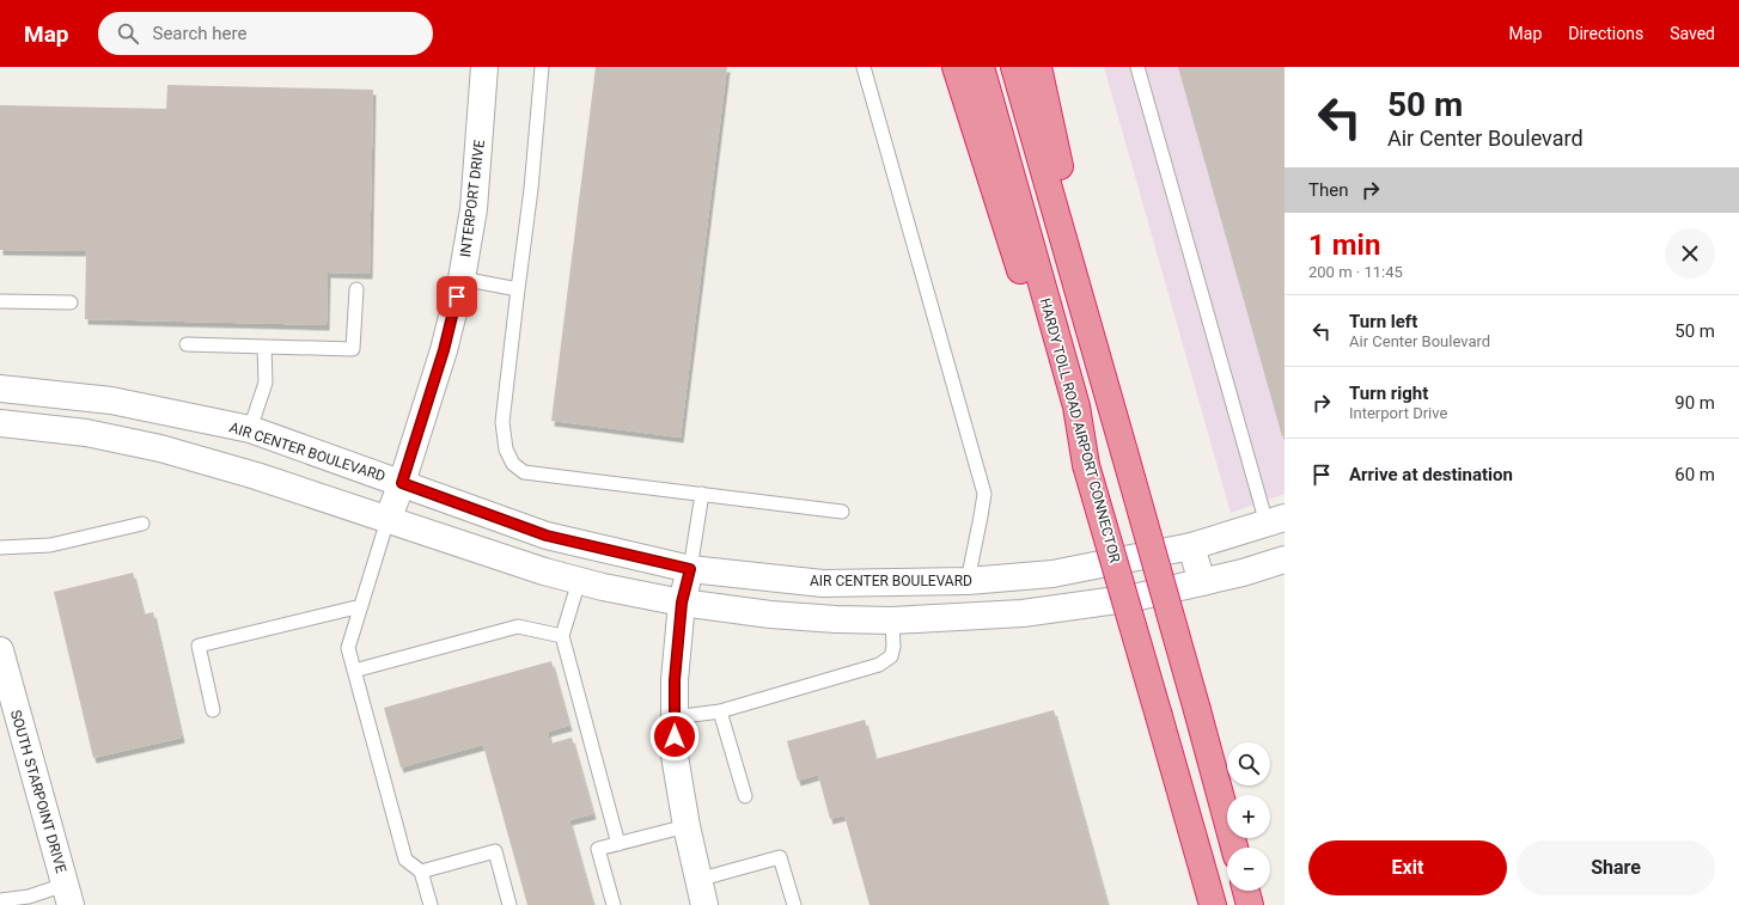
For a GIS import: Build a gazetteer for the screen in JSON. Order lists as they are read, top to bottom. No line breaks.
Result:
{"streets":{"highway":["HARDY TOLL ROAD AIRPORT CONNECTOR"],"street":["INTERPORT DRIVE","AIR CENTER BOULEVARD","SOUTH STARPOINT DRIVE"]},"crossings":[["INTERPORT DRIVE","AIR CENTER BOULEVARD"]],"page":{"header":"Map","search":"Search here","nav":["Map","Directions","Saved"],"turn":["50 m","Air Center Boulevard"],"then":"Then","heading":["1 min","200 m · 11:45"],"list":[{"name":"Turn left","note":"Air Center Boulevard","value":"50 m"},{"name":"Turn right","note":"Interport Drive","value":"90 m"},{"name":"Arrive at destination","value":"60 m"}],"map_buttons":["+","−"],"buttons":["Exit","Share"]}}
